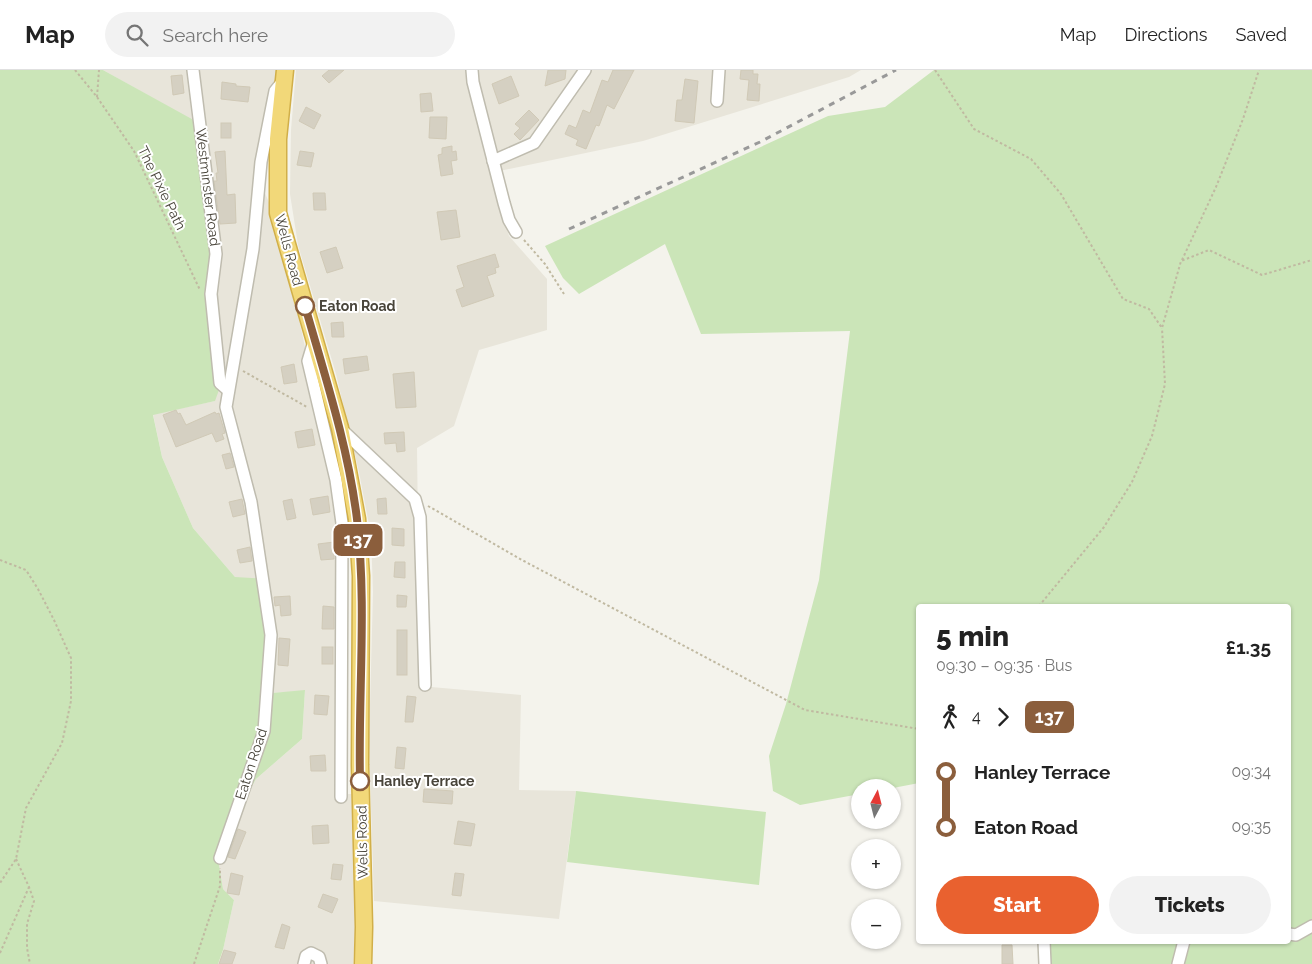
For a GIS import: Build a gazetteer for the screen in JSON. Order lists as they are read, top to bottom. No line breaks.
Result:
{"streets":{"highway":["Wells Road"],"street":["Westminster Road","Eaton Road"],"path":["The Pixie Path"]},"crossings":[["Westminster Road","Eaton Road"],["Wells Road","Eaton Road"]],"places":["Eaton Road","Hanley Terrace"],"lines":["bus line 137"],"north":"top","page":{"header":"Map","search":"Search here","nav":["Map","Directions","Saved"],"on_map":"137","heading":["5 min","09:30 – 09:35 · Bus","£1.35"],"legs":["4","137"],"list":[{"name":"Hanley Terrace","value":"09:34"},{"name":"Eaton Road","value":"09:35"}],"map_buttons":["+","−"],"buttons":["Start","Tickets"]}}
